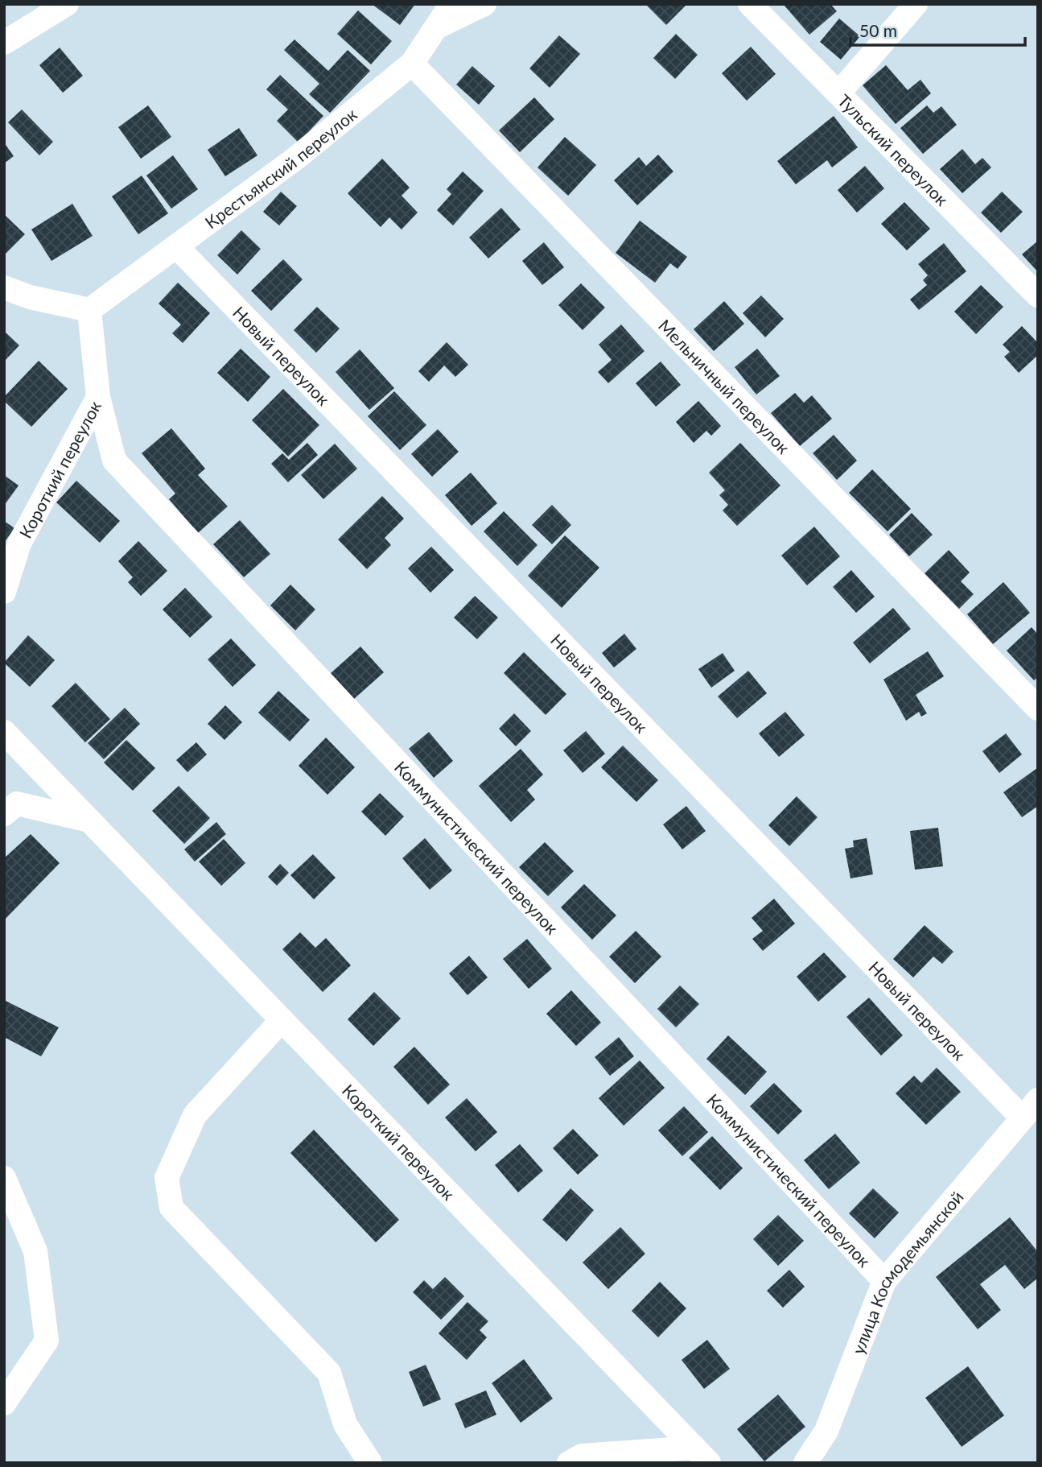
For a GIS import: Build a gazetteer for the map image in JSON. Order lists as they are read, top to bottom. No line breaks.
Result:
{"streets":{"street":["Тульский переулок","Крестьянский переулок","Новый переулок","Мельничный переулок","Короткий переулок","Коммунистический переулок","улица Космодемьянской"]},"crossings":[["Крестьянский переулок","Новый переулок"],["Крестьянский переулок","Мельничный переулок"],["Крестьянский переулок","Короткий переулок"],["Новый переулок","улица Космодемьянской"],["Короткий переулок","Коммунистический переулок"],["Коммунистический переулок","улица Космодемьянской"]],"scale_bar":"50 m"}
